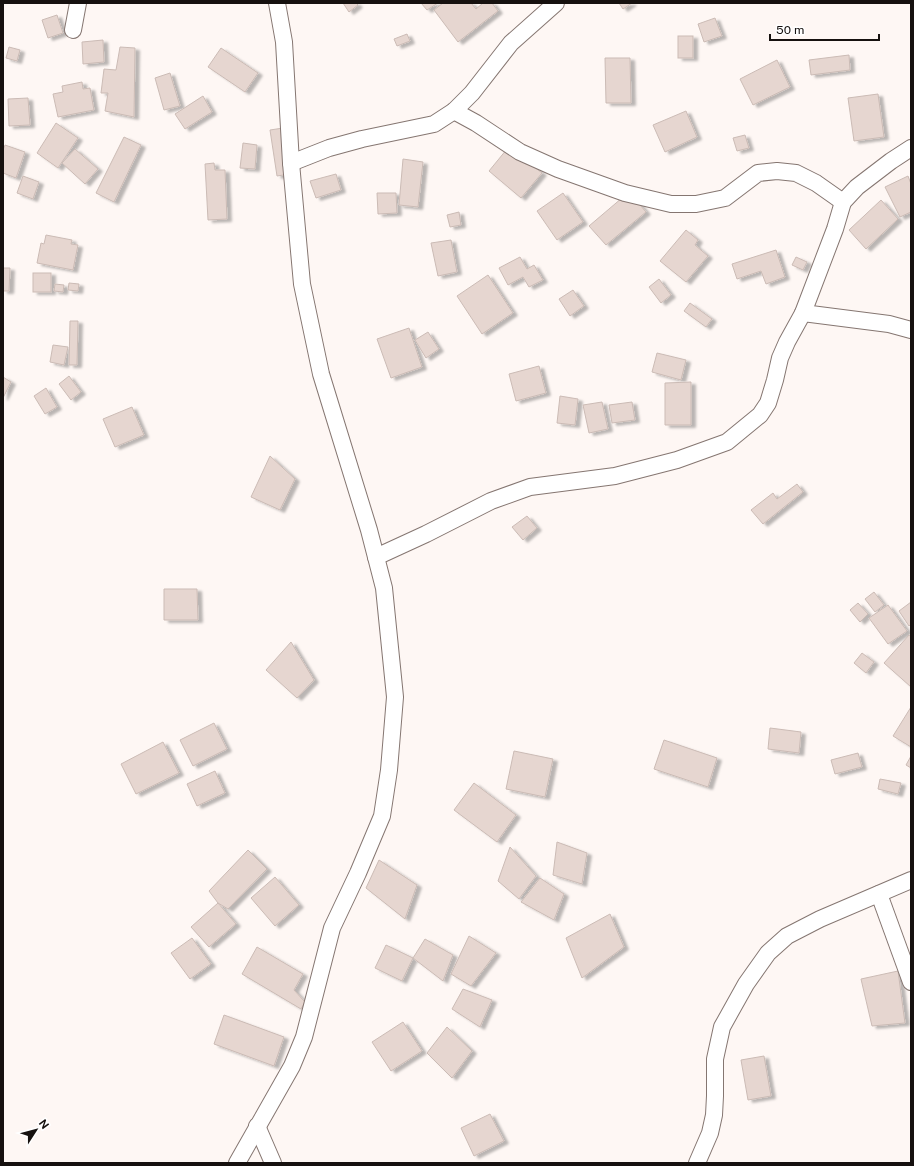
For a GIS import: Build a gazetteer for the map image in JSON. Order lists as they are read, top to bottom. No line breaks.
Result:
{"scale_bar":"50 m","north":"top right"}
